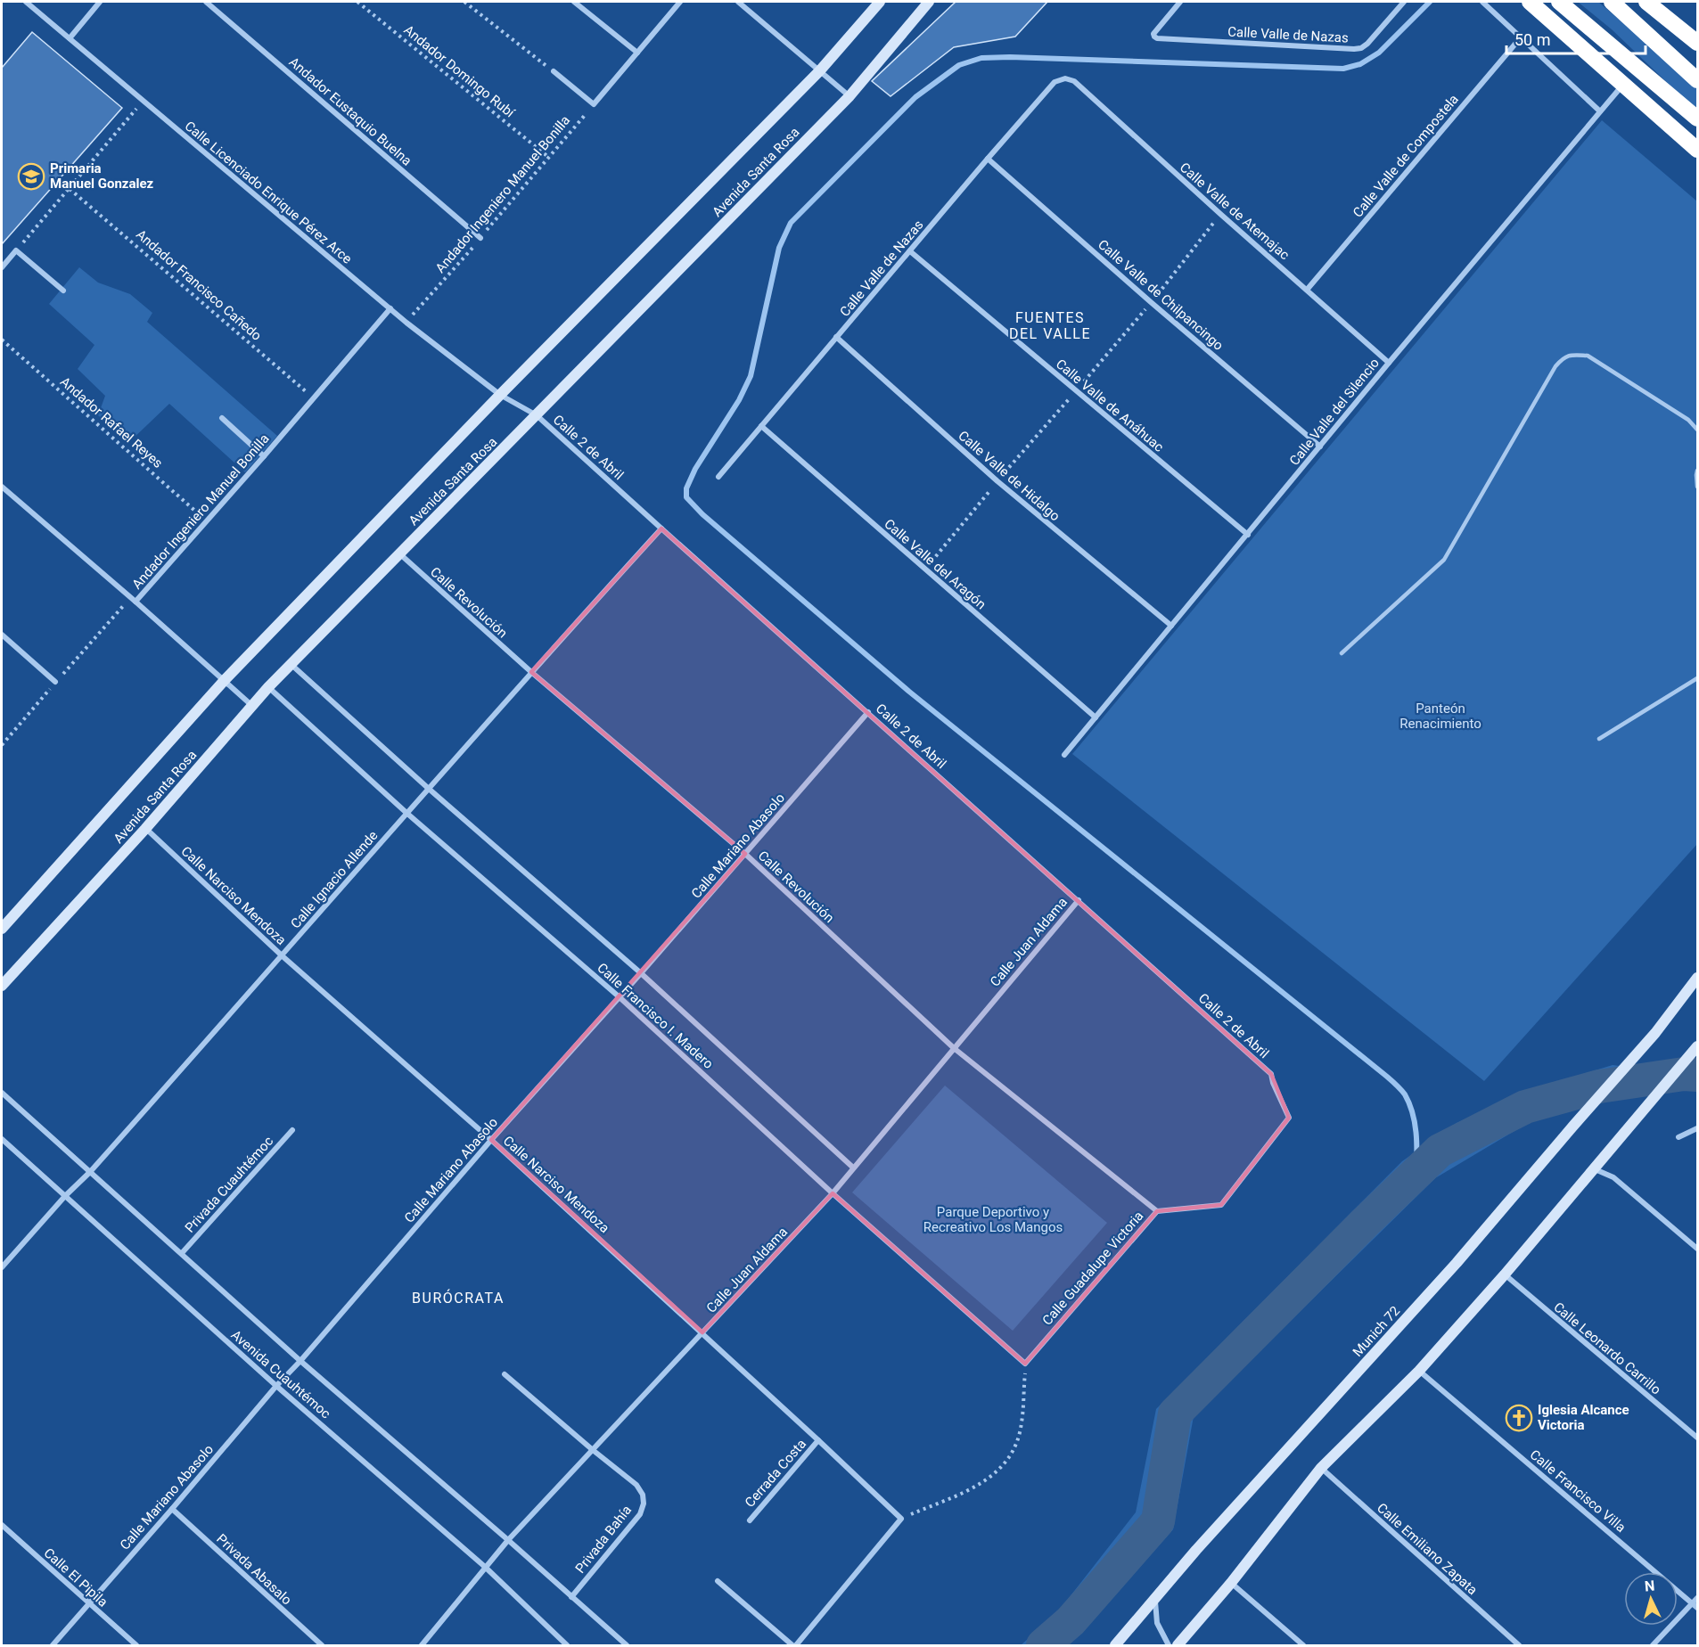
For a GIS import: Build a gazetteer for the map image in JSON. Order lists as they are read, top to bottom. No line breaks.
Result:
{"streets":{"main road":["Avenida Santa Rosa","Munich 72"],"street":["Calle Valle de Nazas","Andador Eustaquio Buelna","Calle Valle de Compostela","Calle Licenciado Enrique Pérez Arce","Andador Ingeniero Manuel Bonilla","Calle Valle de Atemajac","Calle Valle de Chilpancingo","Calle Valle de Anáhuac","Calle Valle del Silencio","Calle 2 de Abril","Calle Valle de Hidalgo","Calle Valle del Aragón","Calle Revolución","Calle Mariano Abasolo","Calle Ignacio Allende","Calle Narciso Mendoza","Calle Juan Aldama","Calle Francisco I. Madero","Privada Cuauhtémoc","Calle Guadalupe Victoria","Calle Leonardo Carrillo","Avenida Cuauhtémoc","Cerrada Costa","Calle Francisco Villa","Privada Bahía","Calle Emiliano Zapata","Privada Abasalo","Calle El Pipila"],"path":["Andador Domingo Rubí","Andador Francisco Cañedo","Andador Rafael Reyes"]},"crossings":[["Calle Valle de Nazas","Calle Valle de Atemajac"],["Calle Valle de Nazas","Calle Valle de Chilpancingo"],["Calle Valle de Nazas","Calle Valle de Anáhuac"],["Calle Valle de Nazas","Calle Valle de Hidalgo"],["Calle Valle de Nazas","Calle Valle del Aragón"],["Andador Domingo Rubí","Andador Ingeniero Manuel Bonilla"],["Andador Eustaquio Buelna","Andador Ingeniero Manuel Bonilla"],["Calle Valle de Compostela","Calle Valle de Atemajac"],["Avenida Santa Rosa","Calle Licenciado Enrique Pérez Arce"],["Avenida Santa Rosa","Calle 2 de Abril"],["Avenida Santa Rosa","Calle Revolución"],["Avenida Santa Rosa","Calle Narciso Mendoza"],["Avenida Santa Rosa","Calle Francisco I. Madero"],["Calle Licenciado Enrique Pérez Arce","Andador Ingeniero Manuel Bonilla"],["Calle Licenciado Enrique Pérez Arce","Calle 2 de Abril"],["Andador Ingeniero Manuel Bonilla","Andador Francisco Cañedo"],["Andador Ingeniero Manuel Bonilla","Andador Rafael Reyes"],["Calle Valle de Atemajac","Calle Valle del Silencio"],["Calle Valle de Chilpancingo","Calle Valle del Silencio"],["Calle Valle de Anáhuac","Calle Valle del Silencio"],["Calle Valle del Silencio","Calle Valle de Hidalgo"],["Calle Valle del Silencio","Calle Valle del Aragón"],["Calle 2 de Abril","Calle Mariano Abasolo"],["Calle 2 de Abril","Calle Ignacio Allende"],["Calle 2 de Abril","Calle Juan Aldama"],["Calle 2 de Abril","Calle Guadalupe Victoria"],["Calle Revolución","Calle Mariano Abasolo"],["Calle Revolución","Calle Ignacio Allende"],["Calle Revolución","Calle Juan Aldama"],["Calle Revolución","Calle Guadalupe Victoria"],["Calle Mariano Abasolo","Calle Narciso Mendoza"],["Calle Mariano Abasolo","Calle Francisco I. Madero"],["Calle Mariano Abasolo","Avenida Cuauhtémoc"],["Calle Mariano Abasolo","Privada Abasalo"],["Calle Mariano Abasolo","Calle El Pipila"],["Calle Ignacio Allende","Calle Narciso Mendoza"],["Calle Ignacio Allende","Calle Francisco I. Madero"],["Calle Ignacio Allende","Avenida Cuauhtémoc"],["Calle Narciso Mendoza","Calle Juan Aldama"],["Calle Narciso Mendoza","Cerrada Costa"],["Calle Juan Aldama","Calle Francisco I. Madero"],["Calle Juan Aldama","Avenida Cuauhtémoc"],["Calle Juan Aldama","Privada Bahía"],["Calle Francisco I. Madero","Calle Guadalupe Victoria"],["Privada Cuauhtémoc","Avenida Cuauhtémoc"],["Avenida Cuauhtémoc","Privada Bahía"]],"districts":["FUENTES DEL VALLE","BURÓCRATA"],"parks":["Panteón Renacimiento","Parque Deportivo y Recreativo Los Mangos"],"places":{"school or university":["Primaria Manuel Gonzalez"],"church":["Iglesia Alcance Victoria"]},"scale_bar":"50 m","north":"top"}
